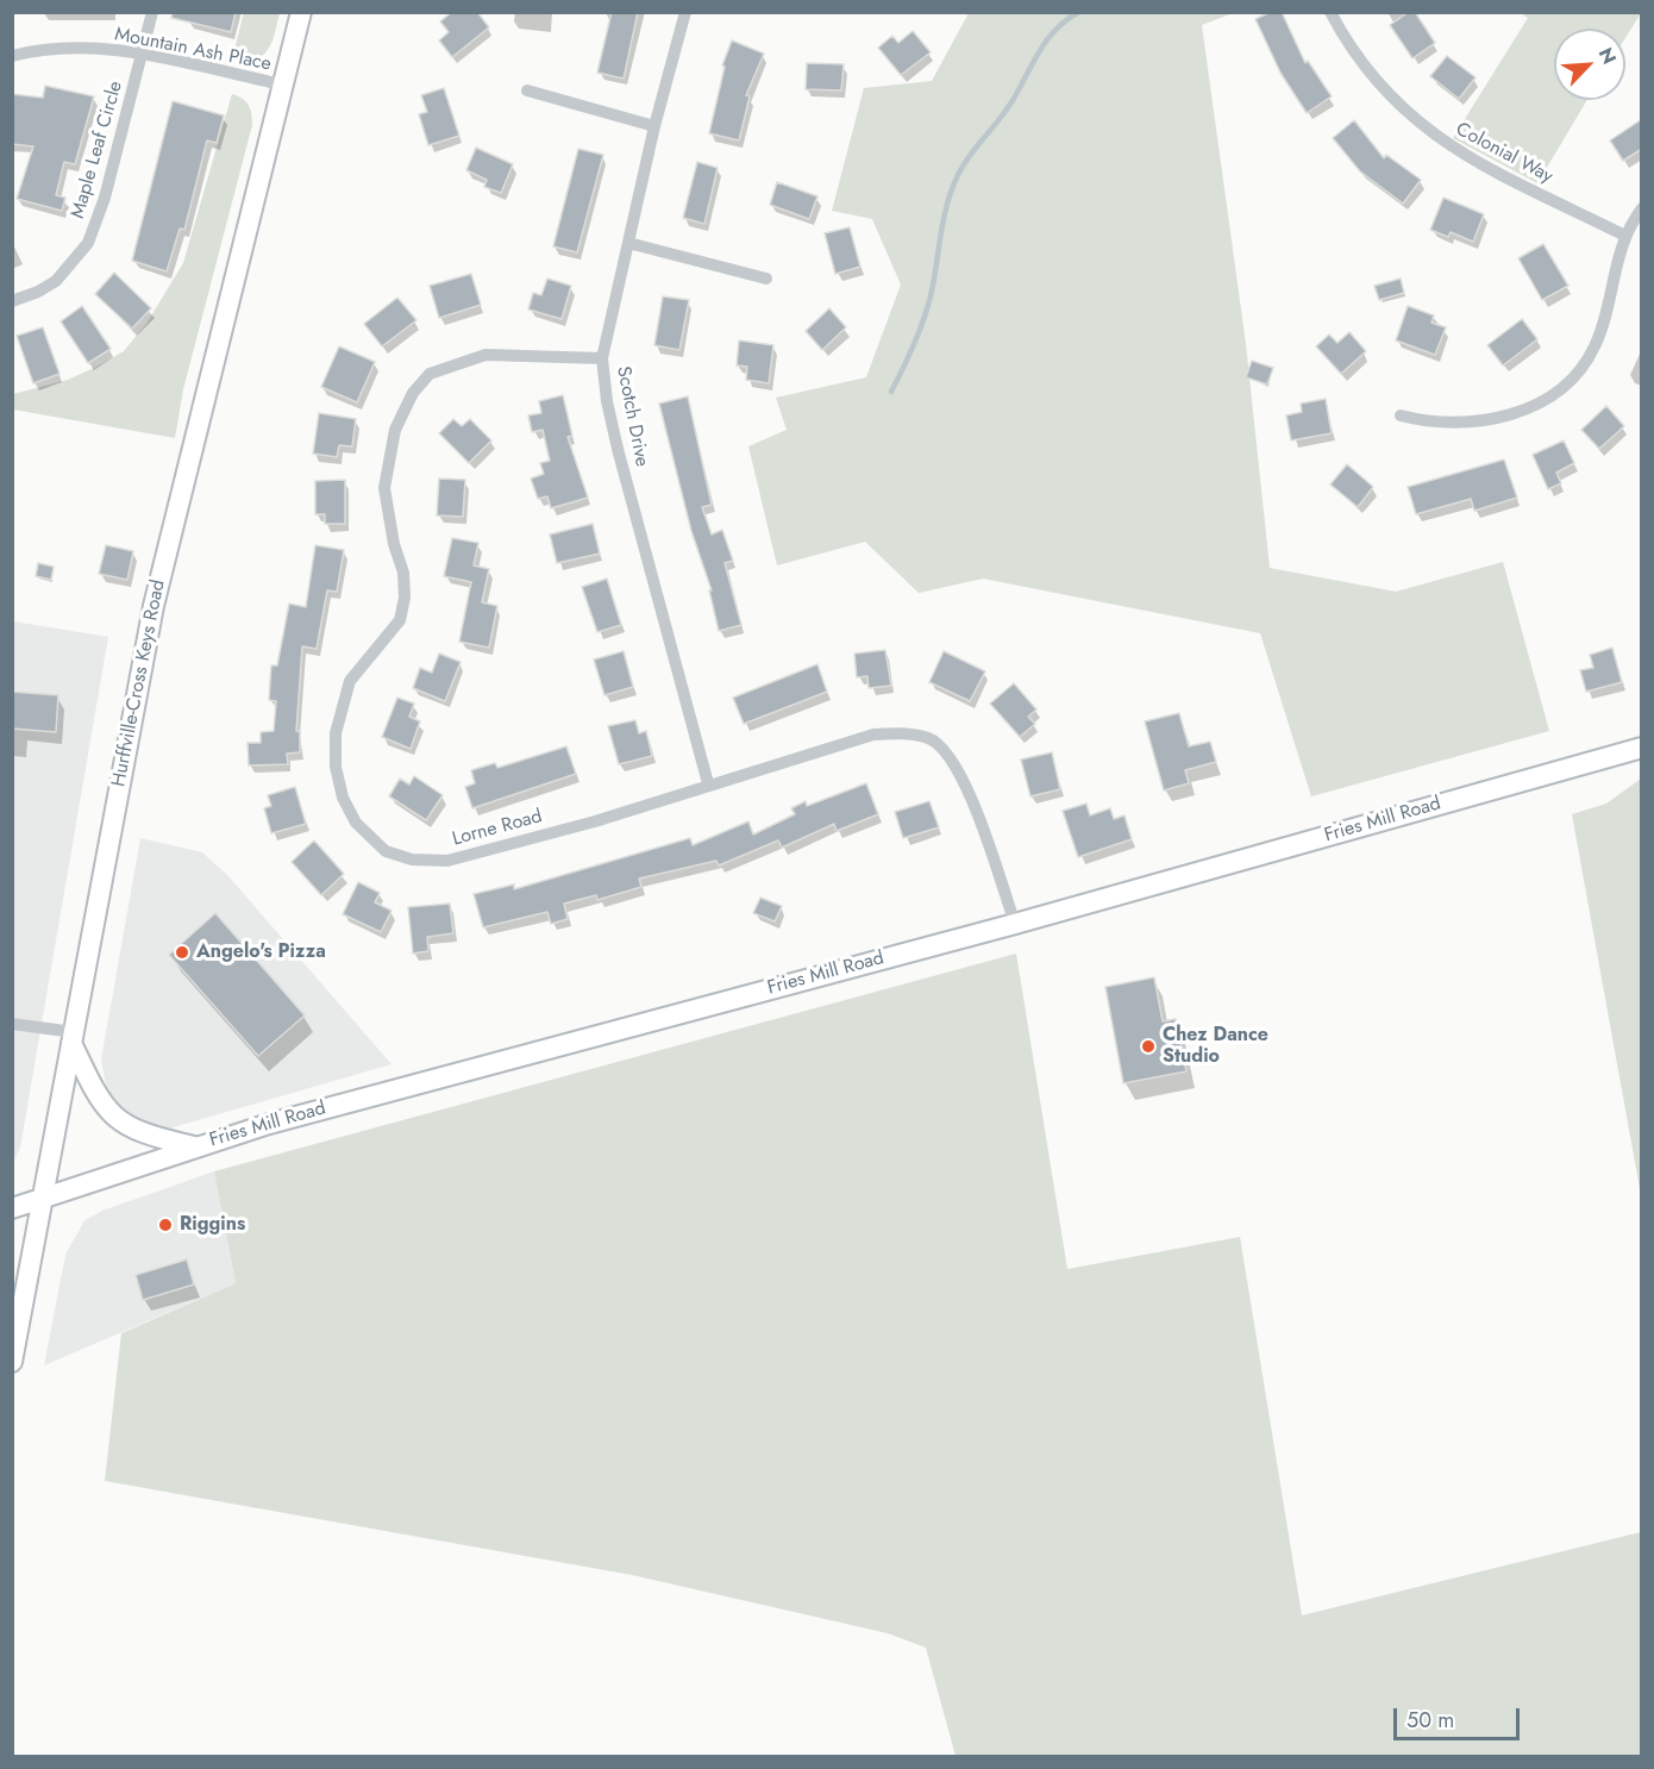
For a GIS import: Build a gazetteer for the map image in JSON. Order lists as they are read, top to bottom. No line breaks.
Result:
{"streets":{"main road":["Hurffville-Cross Keys Road","Fries Mill Road"],"street":["Mountain Ash Place","Maple Leaf Circle","Colonial Way","Scotch Drive","Lorne Road"]},"crossings":[["Mountain Ash Place","Maple Leaf Circle"],["Mountain Ash Place","Hurffville-Cross Keys Road"],["Scotch Drive","Lorne Road"],["Hurffville-Cross Keys Road","Fries Mill Road"],["Fries Mill Road","Lorne Road"]],"places":["Angelo's Pizza","Chez Dance Studio","Riggins"],"scale_bar":"50 m","north":"top right"}
